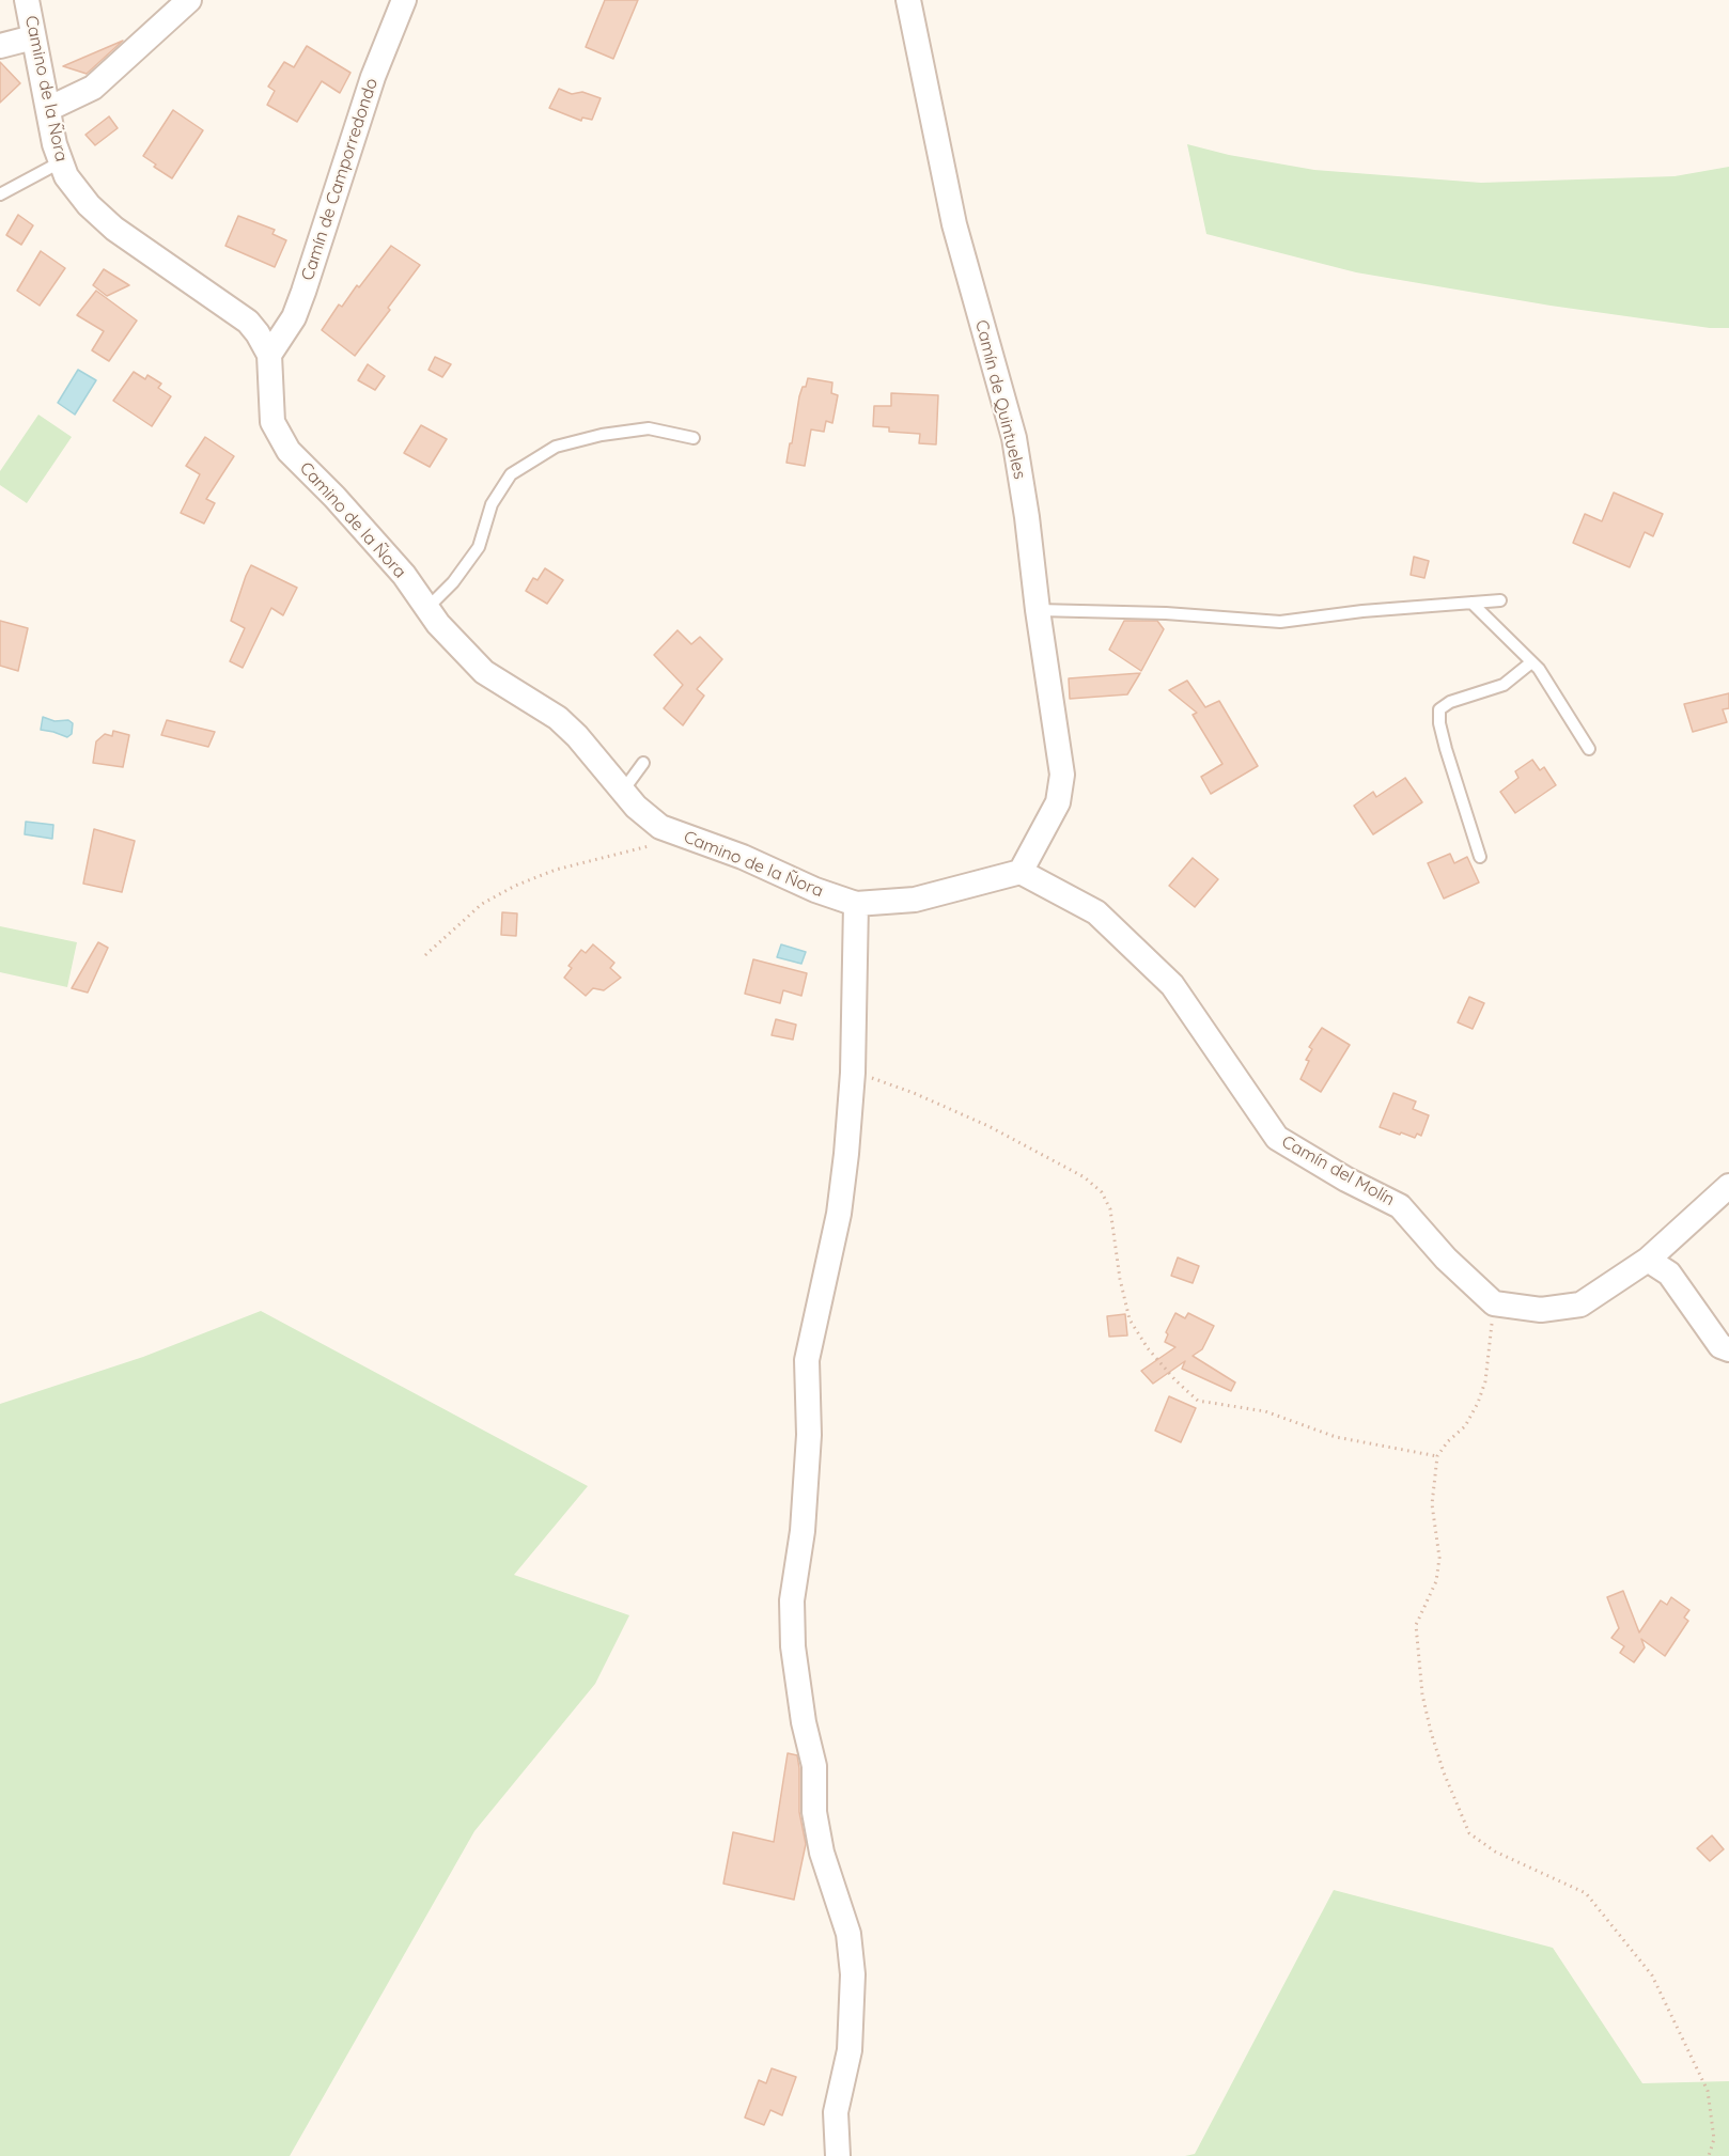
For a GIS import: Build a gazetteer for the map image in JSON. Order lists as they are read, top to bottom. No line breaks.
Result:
{"streets":{"street":["Camino de la Ñora","Camín de Camporredondo","Camín de Quintueles","Camín del Molín"]},"crossings":[["Camino de la Ñora","Camín de Camporredondo"],["Camín de Quintueles","Camín del Molín"]]}
